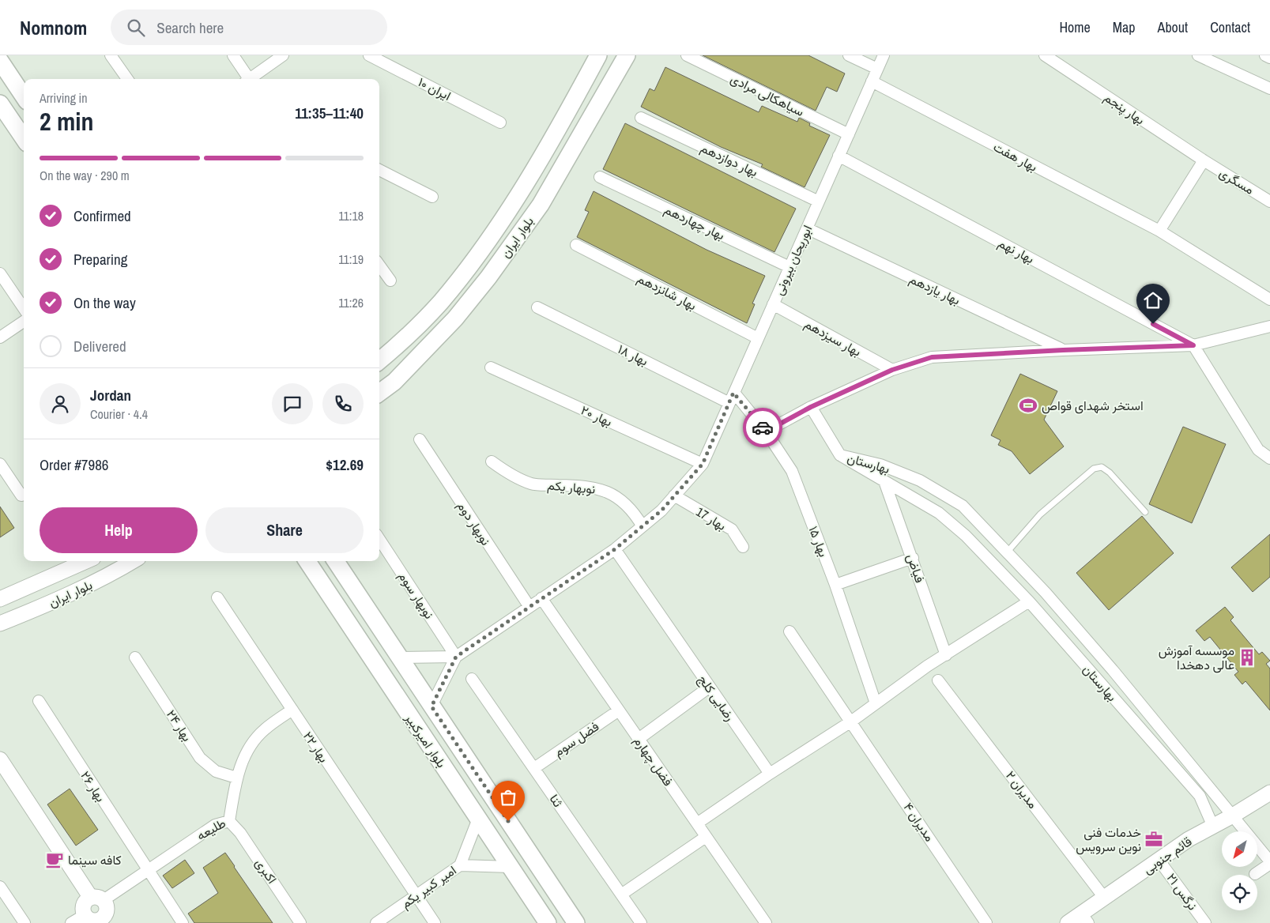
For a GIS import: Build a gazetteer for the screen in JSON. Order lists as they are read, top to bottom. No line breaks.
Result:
{"streets":{"main road":["بلوار ایران","بلوار امیرکبیر"],"street":["ایران ۱۰","سیاهکالی مرادی","بهار پنجم","بهار هفت","بهار دوازدهم","مسگری","بهار چهاردهم","بهار نهم","ابوریحان بیرونی","بهار یازدهم","بهار شانزدهم","بهار سیزدهم","بهار ۱۸","بهار ۲۰","بهارستان","نوبهار یکم","بهار 17","نوبهار دوم","بهار ۱۵","فیاض","نوبهار سوم","رضایی کلج","بهار ۲۴","فضل سوم","بهار ۲۲","فضل چهارم","بهار ۲۶","مدیران ۲","ثنا","مدیران ۴","طلیعه","قائم جنوبی","اکبری","امیر کبیر یکم","نرگس ۲۱"]},"crossings":[["سیاهکالی مرادی","ابوریحان بیرونی"],["بهار پنجم","مسگری"],["بهار هفت","ابوریحان بیرونی"],["بهار دوازدهم","ابوریحان بیرونی"],["بهار چهاردهم","ابوریحان بیرونی"],["بهار نهم","ابوریحان بیرونی"],["ابوریحان بیرونی","بهار یازدهم"],["ابوریحان بیرونی","بهار شانزدهم"],["ابوریحان بیرونی","بهار سیزدهم"],["ابوریحان بیرونی","بهار ۱۸"],["ابوریحان بیرونی","بهار ۲۰"],["ابوریحان بیرونی","نوبهار یکم"],["ابوریحان بیرونی","بهار 17"],["ابوریحان بیرونی","نوبهار دوم"],["ابوریحان بیرونی","بهار ۱۵"],["ابوریحان بیرونی","نوبهار سوم"],["ابوریحان بیرونی","رضایی کلج"],["ابوریحان بیرونی","فضل چهارم"],["بهار ۱۸","بهار ۱۵"],["بهارستان","فیاض"],["بهارستان","قائم جنوبی"],["بهار ۲۴","طلیعه"],["فضل سوم","فضل چهارم"],["فضل سوم","ثنا"],["بلوار امیرکبیر","امیر کبیر یکم"],["بهار ۲۲","طلیعه"],["بهار ۲۲","امیر کبیر یکم"],["بهار ۲۶","طلیعه"],["مدیران ۲","قائم جنوبی"],["طلیعه","اکبری"],["قائم جنوبی","نرگس ۲۱"]],"places":{"sports":["استخر شهدای قواص"],"building":["موسسه آموزش عالی دهخدا"],"office":["خدمات فنی نوین سرویس"],"cafe":["کافه سینما"]},"north":"bottom left","page":{"header":"Nomnom","search":"Search here","nav":["Home","Map","About","Contact"],"heading":["2 min","Arriving in","11:35–11:40"],"panel":["Jordan","Courier · 4.4","Order #7986","$12.69"],"bar":"On the way · 290 m","list":[["Confirmed","11:18"],["Preparing","11:19"],["On the way","11:26"],"Delivered"],"buttons":["Help","Share"]}}
